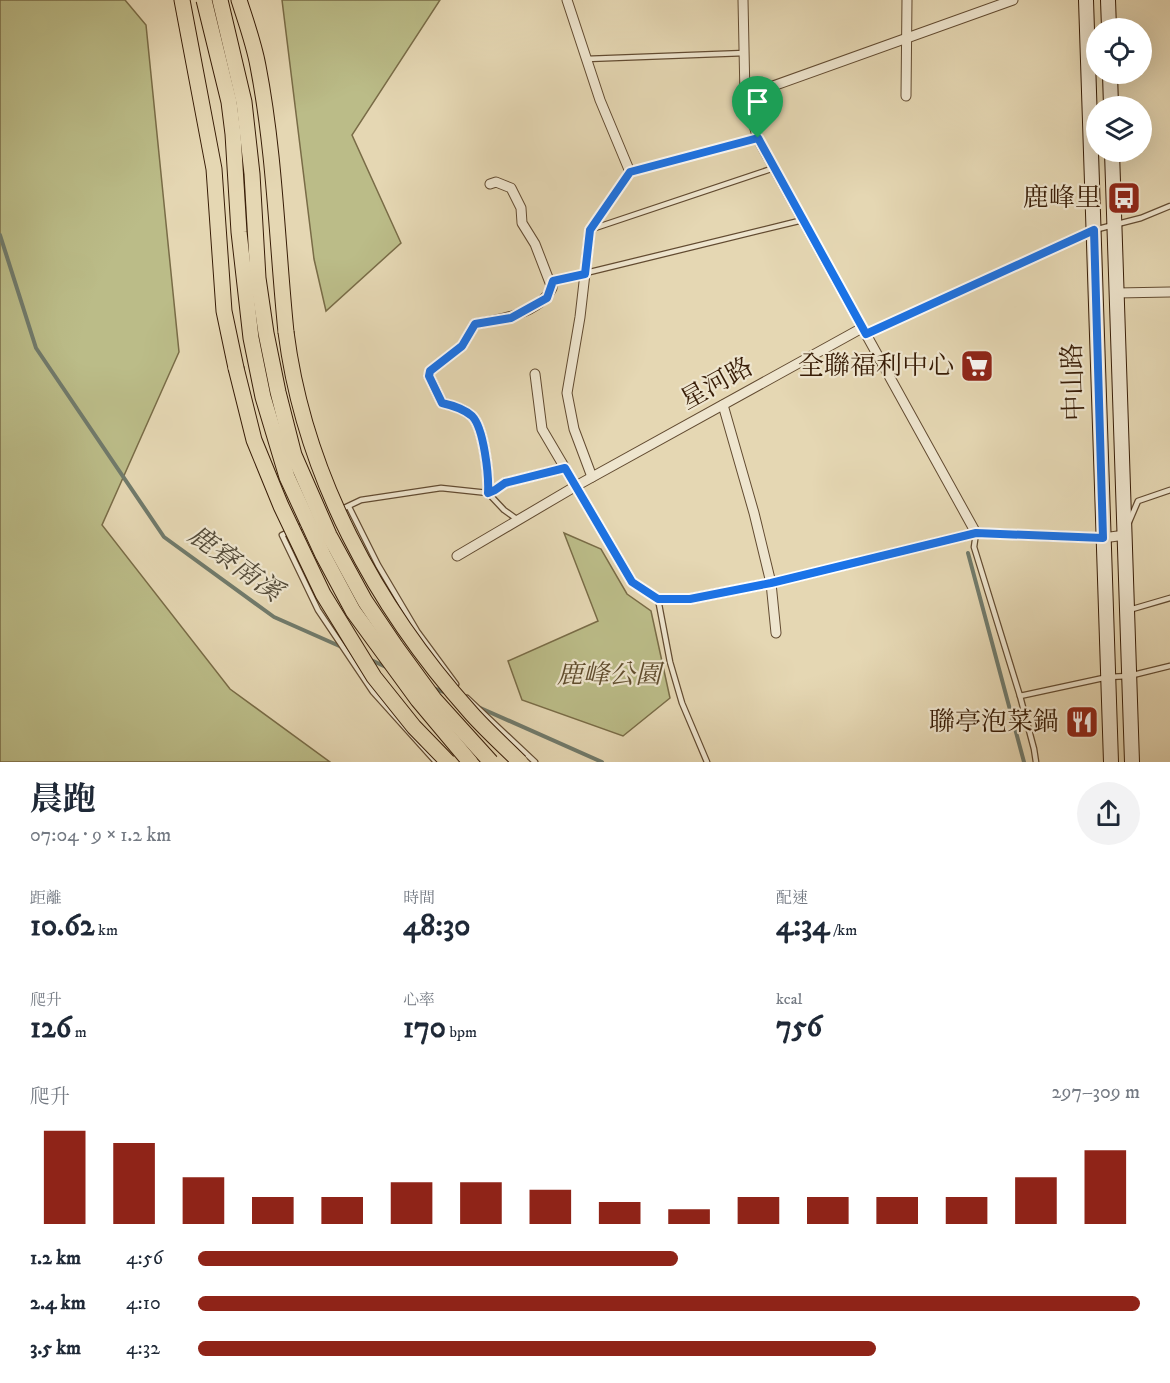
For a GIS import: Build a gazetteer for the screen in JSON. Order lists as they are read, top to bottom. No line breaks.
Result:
{"streets":{"street":["中山路","星河路"]},"water":["鹿寮南溪"],"parks":["鹿峰公園"],"places":{"bus stop":["鹿峰里"],"supermarket":["全聯福利中心"],"restaurant":["聯亭泡菜鍋"]},"page":{"heading":["晨跑","07:04 · 9 × 1.2 km"],"stats":[["距離","10.62 km"],["時間","48:30"],["配速","4:34 /km"],["爬升","126 m"],["心率","170 bpm"],["kcal","756"]],"chart":["爬升","297–309 m"],"list":[{"name":"1.2 km","note":"4:56"},{"name":"2.4 km","note":"4:10"},{"name":"3.5 km","note":"4:32"}]}}
